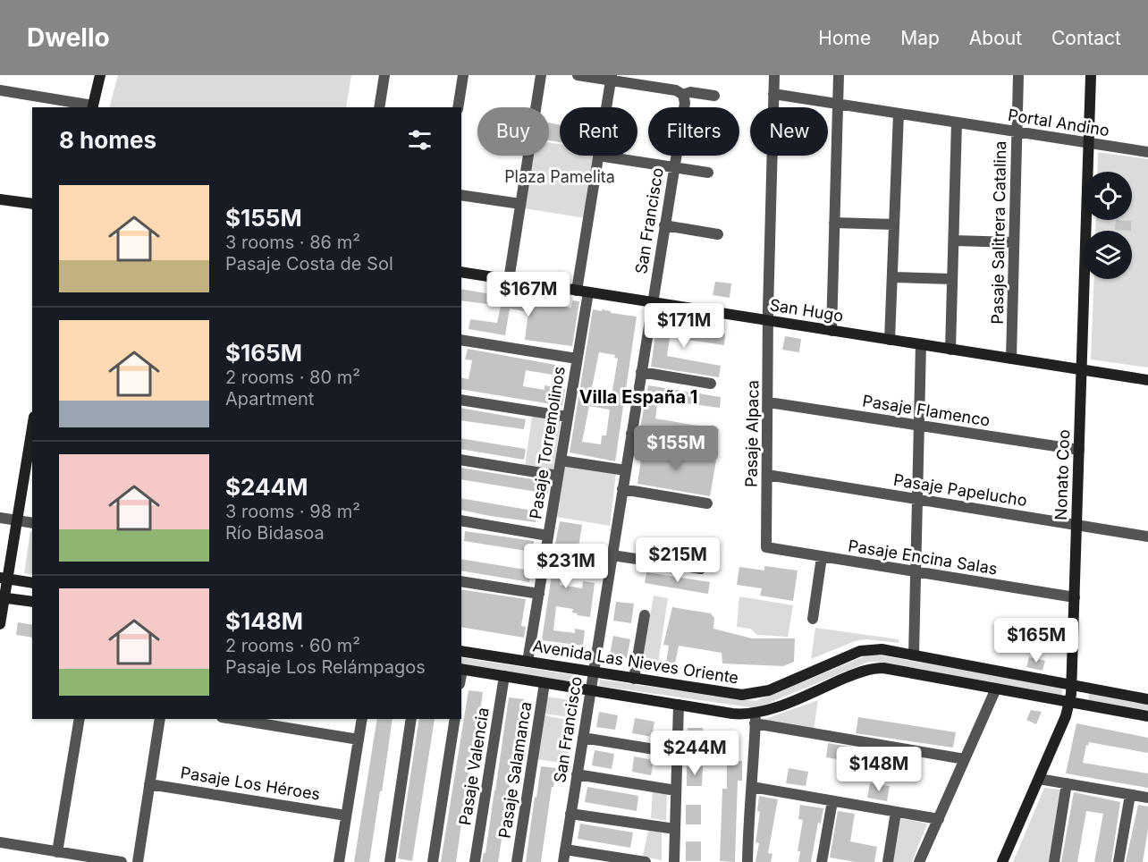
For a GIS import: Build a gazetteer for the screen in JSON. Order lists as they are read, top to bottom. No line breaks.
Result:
{"streets":{"street":["Portal Andino","San Francisco","Pasaje Salitrera Catalina","San Hugo","Pasaje Flamenco","Pasaje Alpaca","Pasaje Torremolinos","Nonato Coo","Pasaje Papelucho","Pasaje Encina Salas","Avenida Las Nieves Oriente","Pasaje Valencia","Pasaje Salamanca","Pasaje Los Héroes"]},"crossings":[["Portal Andino","Pasaje Salitrera Catalina"],["Portal Andino","Pasaje Alpaca"],["Portal Andino","Nonato Coo"],["San Francisco","San Hugo"],["San Francisco","Avenida Las Nieves Oriente"],["Pasaje Salitrera Catalina","San Hugo"],["San Hugo","Pasaje Alpaca"],["San Hugo","Pasaje Torremolinos"],["San Hugo","Nonato Coo"],["Pasaje Flamenco","Pasaje Alpaca"],["Pasaje Flamenco","Nonato Coo"],["Pasaje Alpaca","Pasaje Papelucho"],["Pasaje Alpaca","Pasaje Encina Salas"],["Pasaje Torremolinos","Avenida Las Nieves Oriente"],["Nonato Coo","Pasaje Papelucho"],["Nonato Coo","Pasaje Encina Salas"],["Nonato Coo","Avenida Las Nieves Oriente"]],"districts":["Villa España 1"],"parks":["Plaza Pamelita"],"page":{"header":"Dwello","nav":["Home","Map","About","Contact"],"chip":["Buy","Rent","Filters","New"],"heading":"8 homes","list":[{"name":"$155M","note":"3 rooms · 86 m² · Pasaje Costa de Sol"},{"name":"$165M","note":"2 rooms · 80 m² · Apartment"},{"name":"$244M","note":"3 rooms · 98 m² · Río Bidasoa"},{"name":"$148M","note":"2 rooms · 60 m² · Pasaje Los Relámpagos"}],"price":["$167M","$171M","$155M","$215M","$231M","$165M","$244M","$148M"]}}
